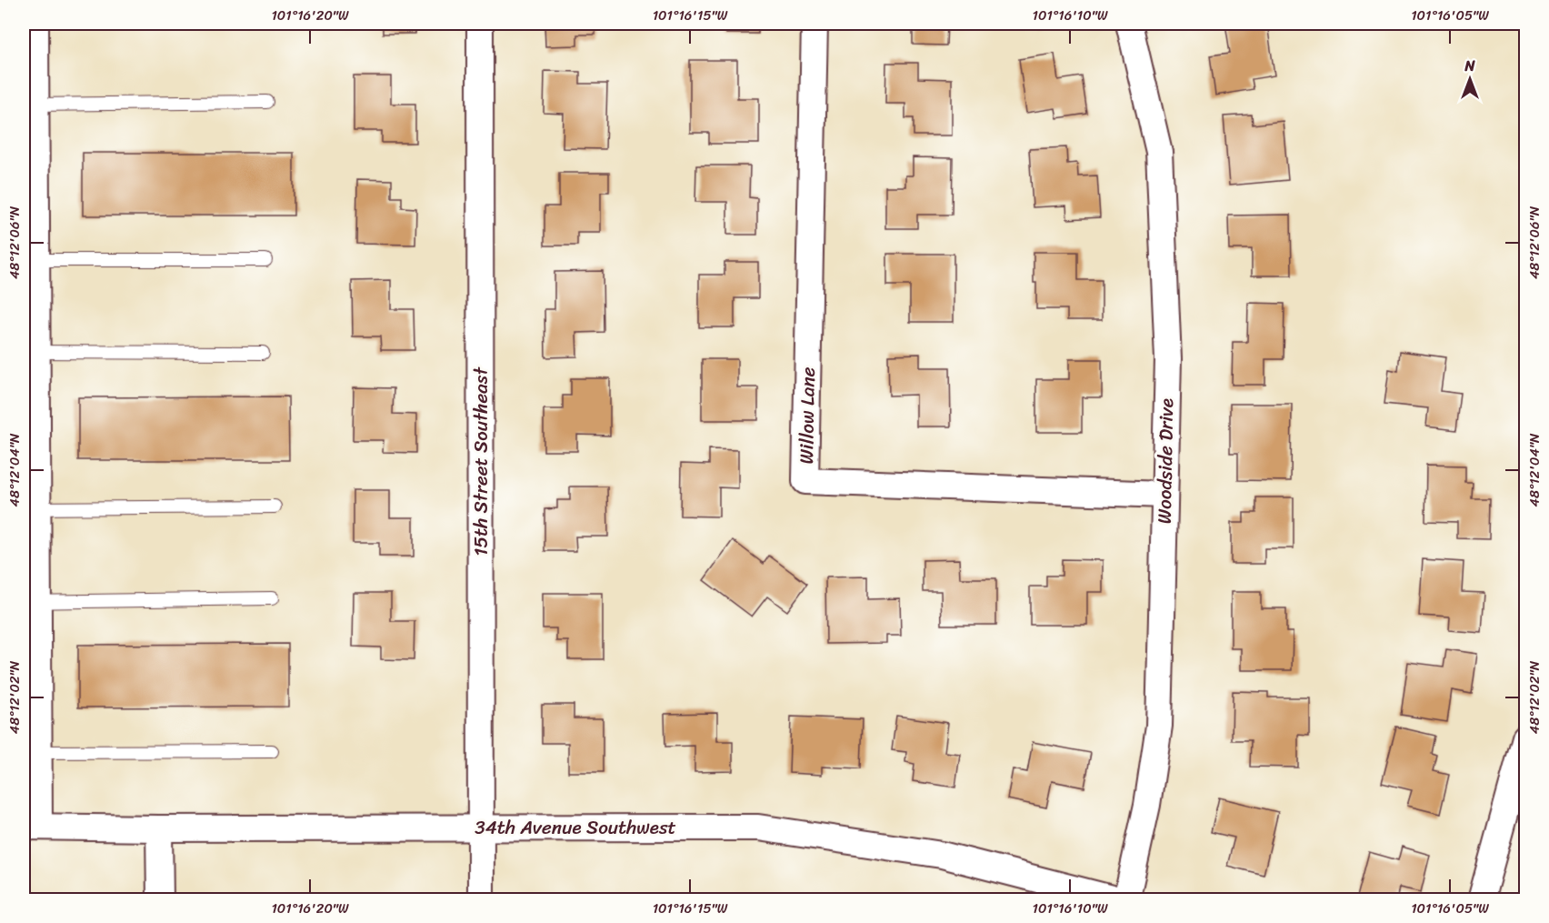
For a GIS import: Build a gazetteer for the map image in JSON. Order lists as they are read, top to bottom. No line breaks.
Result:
{"streets":{"street":["Willow Lane","Woodside Drive","15th Street Southeast","34th Avenue Southwest"]},"crossings":[["Willow Lane","Woodside Drive"],["15th Street Southeast","34th Avenue Southwest"]],"north":"top","coordinates":["101°16'20\"W","101°16'15\"W","101°16'10\"W","101°16'05\"W","48°12'06\"N","48°12'04\"N","48°12'02\"N"]}
